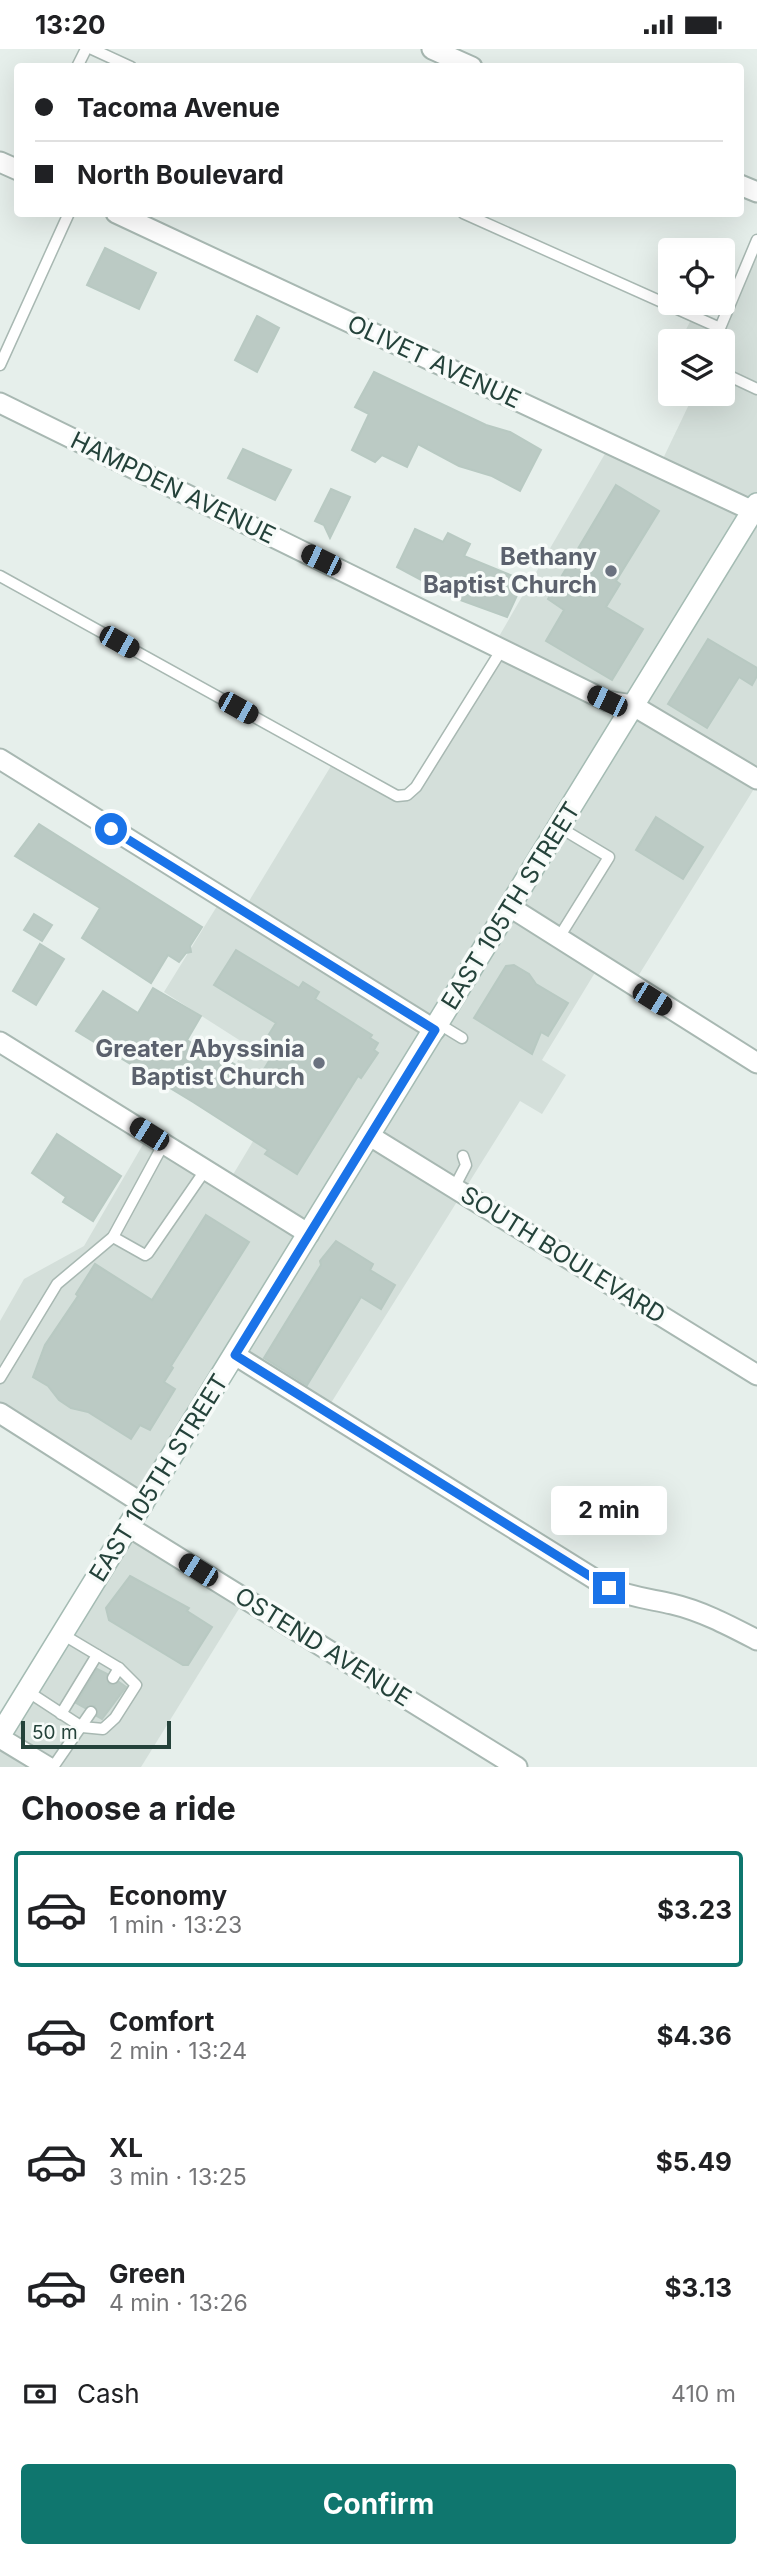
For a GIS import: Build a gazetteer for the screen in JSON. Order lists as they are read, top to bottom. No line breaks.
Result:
{"streets":{"main road":["EAST 105TH STREET"],"street":["OLIVET AVENUE","HAMPDEN AVENUE","SOUTH BOULEVARD","OSTEND AVENUE"]},"crossings":[["OLIVET AVENUE","EAST 105TH STREET"],["HAMPDEN AVENUE","EAST 105TH STREET"],["EAST 105TH STREET","SOUTH BOULEVARD"],["EAST 105TH STREET","OSTEND AVENUE"]],"places":["Bethany Baptist Church","Greater Abyssinia Baptist Church"],"scale_bar":"50 m","page":{"status":"13:20","banner":["Tacoma Avenue","North Boulevard"],"bubble":"2 min","scale":"50 m","heading":"Choose a ride","list":[{"name":"Economy","note":"1 min · 13:23","value":"$3.23"},{"name":"Comfort","note":"2 min · 13:24","value":"$4.36"},{"name":"XL","note":"3 min · 13:25","value":"$5.49"},{"name":"Green","note":"4 min · 13:26","value":"$3.13"}],"pay":["Cash","410 m"],"buttons":"Confirm"}}
